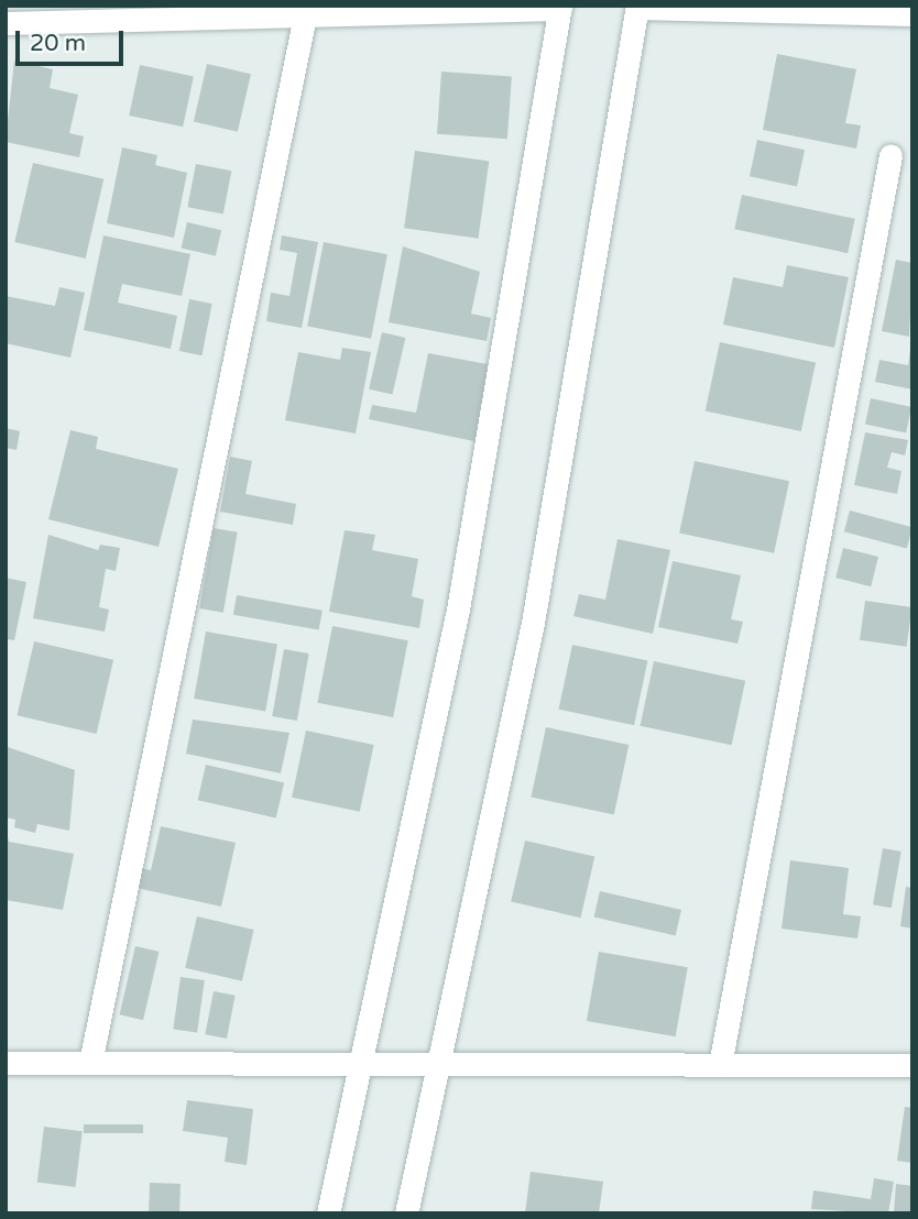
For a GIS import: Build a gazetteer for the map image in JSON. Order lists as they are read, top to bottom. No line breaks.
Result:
{"scale_bar":"20 m"}
